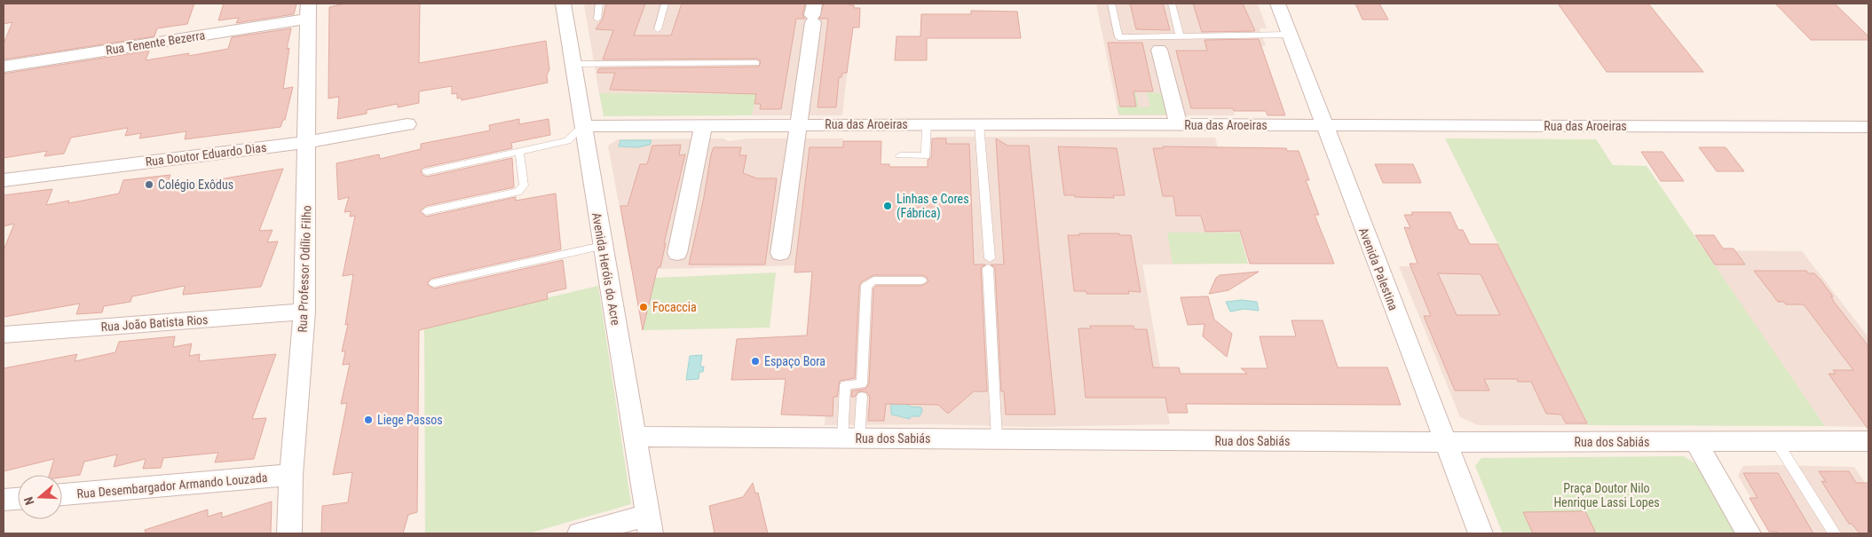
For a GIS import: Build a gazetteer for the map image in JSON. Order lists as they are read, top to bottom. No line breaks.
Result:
{"streets":{"street":["Rua Tenente Bezerra","Rua das Aroeiras","Rua Doutor Eduardo Dias","Rua Professor Odílio Filho","Avenida Heróis do Acre","Avenida Palestina","Rua João Batista Rios","Rua dos Sabiás","Rua Desembargador Armando Louzada"]},"crossings":[["Rua Tenente Bezerra","Rua Professor Odílio Filho"],["Rua das Aroeiras","Avenida Heróis do Acre"],["Rua das Aroeiras","Avenida Palestina"],["Rua Doutor Eduardo Dias","Rua Professor Odílio Filho"],["Rua Professor Odílio Filho","Rua João Batista Rios"],["Rua Professor Odílio Filho","Rua Desembargador Armando Louzada"],["Avenida Heróis do Acre","Rua dos Sabiás"],["Avenida Palestina","Rua dos Sabiás"]],"parks":["Praça Doutor Nilo Henrique Lassi Lopes"],"places":["Colégio Exôdus","Linhas e Cores (Fábrica)","Focaccia","Espaço Bora","Liege Passos"],"north":"left"}
